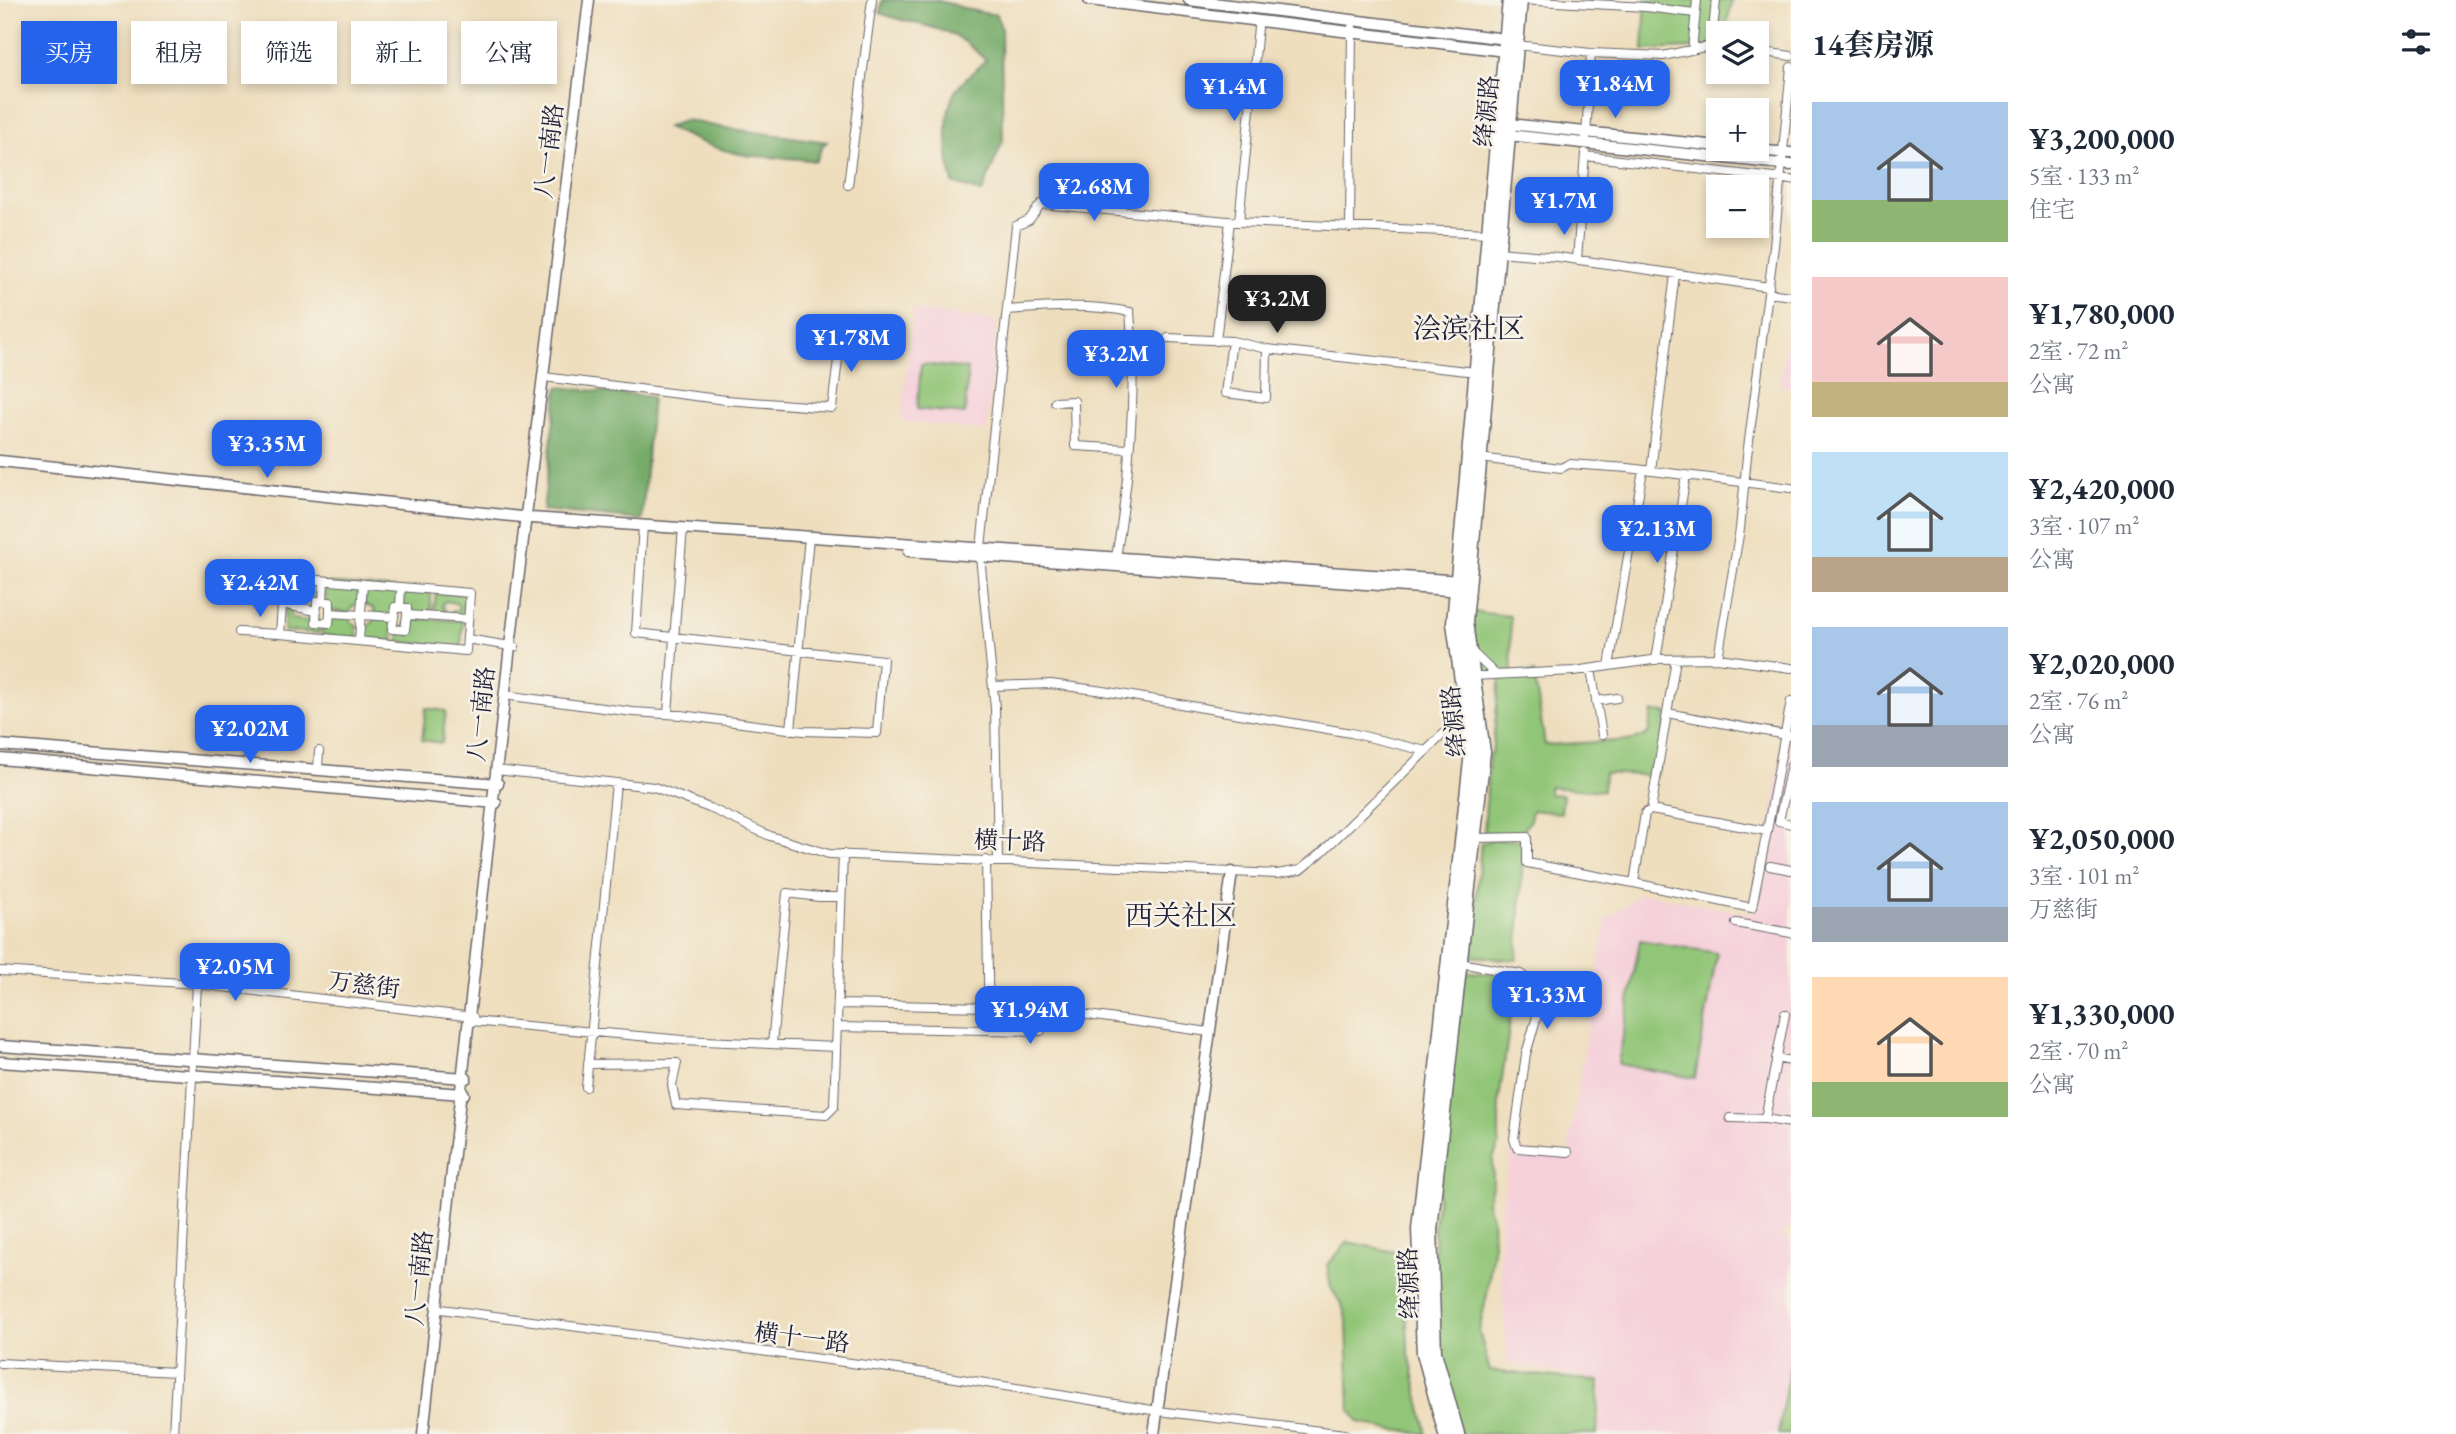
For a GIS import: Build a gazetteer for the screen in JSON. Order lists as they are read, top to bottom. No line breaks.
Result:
{"streets":{"highway":["绛源路"],"main road":["八一南路"],"street":["横十路","万慈街","横十一路"]},"crossings":[["绛源路","横十路"],["八一南路","横十路"],["八一南路","万慈街"],["八一南路","横十一路"]],"districts":["浍滨社区","西关社区"],"page":{"heading":"14套房源","map_buttons":["+","−"],"chip":["买房","租房","筛选","新上","公寓"],"price":["¥1.84M","¥1.4M","¥2.68M","¥1.7M","¥3.2M","¥1.78M","¥3.2M","¥3.35M","¥2.13M","¥2.42M","¥2.02M","¥2.05M","¥1.33M","¥1.94M"],"list":[{"name":"¥3,200,000","note":"5室 · 133 m² · 住宅"},{"name":"¥1,780,000","note":"2室 · 72 m² · 公寓"},{"name":"¥2,420,000","note":"3室 · 107 m² · 公寓"},{"name":"¥2,020,000","note":"2室 · 76 m² · 公寓"},{"name":"¥2,050,000","note":"3室 · 101 m² · 万慈街"},{"name":"¥1,330,000","note":"2室 · 70 m² · 公寓"}]}}
